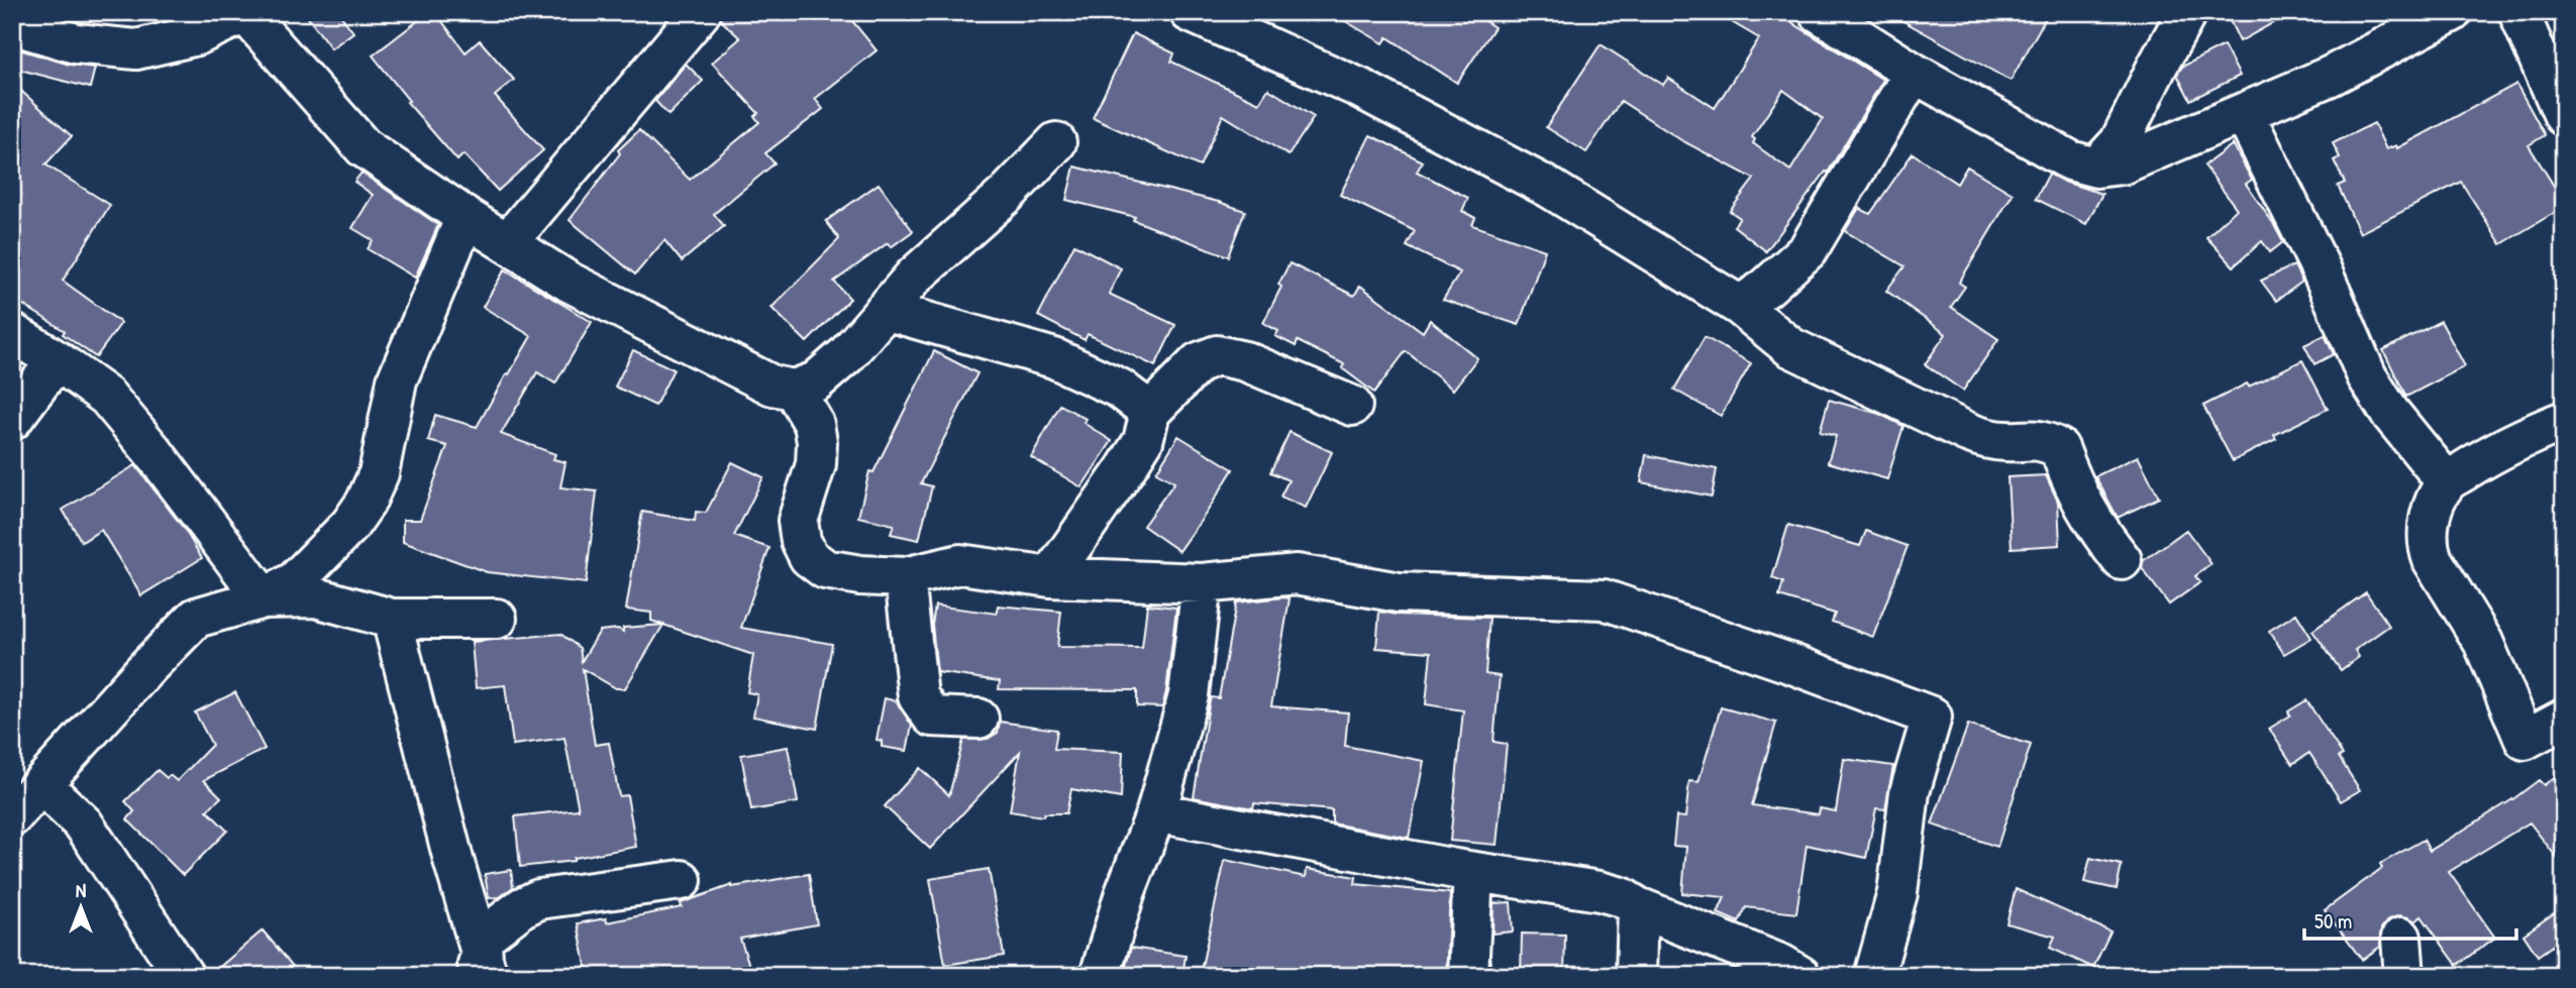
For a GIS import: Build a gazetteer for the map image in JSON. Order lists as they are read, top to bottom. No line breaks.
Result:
{"scale_bar":"50 m","north":"top"}
